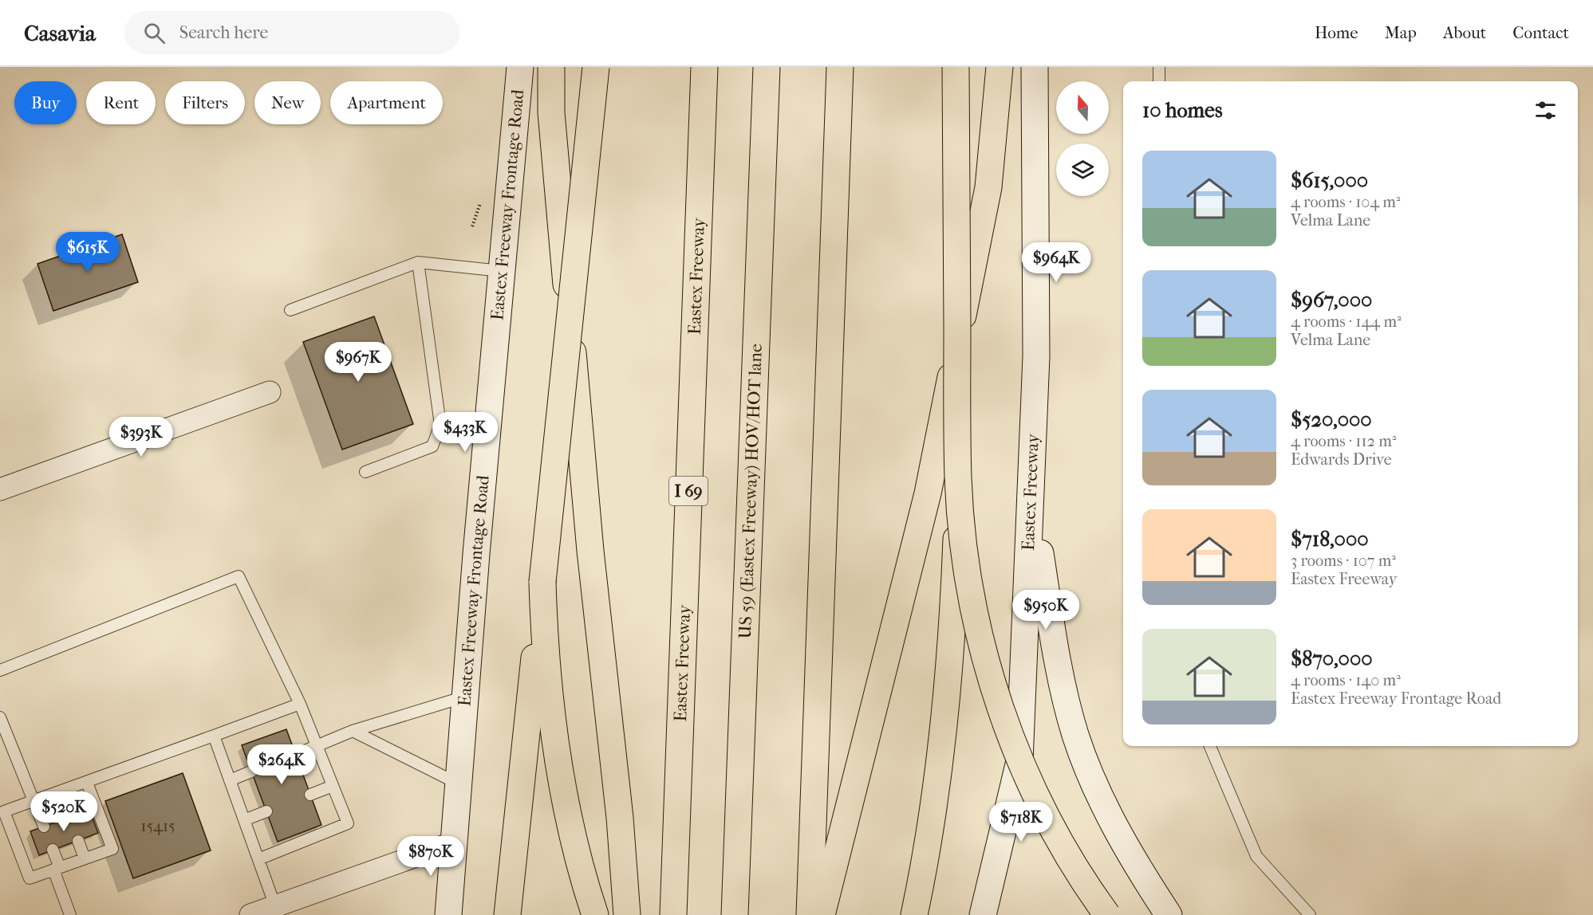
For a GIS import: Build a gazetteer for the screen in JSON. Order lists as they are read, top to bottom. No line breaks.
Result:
{"streets":{"highway":["Eastex Freeway","I 69","US 59 (Eastex Freeway) HOV/HOT lane"],"main road":["Eastex Freeway Frontage Road"]},"house_numbers":["15415"],"north":"top","page":{"header":"Casavia","search":"Search here","nav":["Home","Map","About","Contact"],"chip":["Buy","Rent","Filters","New","Apartment"],"heading":"10 homes","list":[{"name":"$615,000","note":"4 rooms · 104 m² · Velma Lane"},{"name":"$967,000","note":"4 rooms · 144 m² · Velma Lane"},{"name":"$520,000","note":"4 rooms · 112 m² · Edwards Drive"},{"name":"$718,000","note":"3 rooms · 107 m² · Eastex Freeway"},{"name":"$870,000","note":"4 rooms · 140 m² · Eastex Freeway Frontage Road"}],"price":["$615K","$964K","$967K","$433K","$393K","$950K","$264K","$520K","$718K","$870K"]}}
